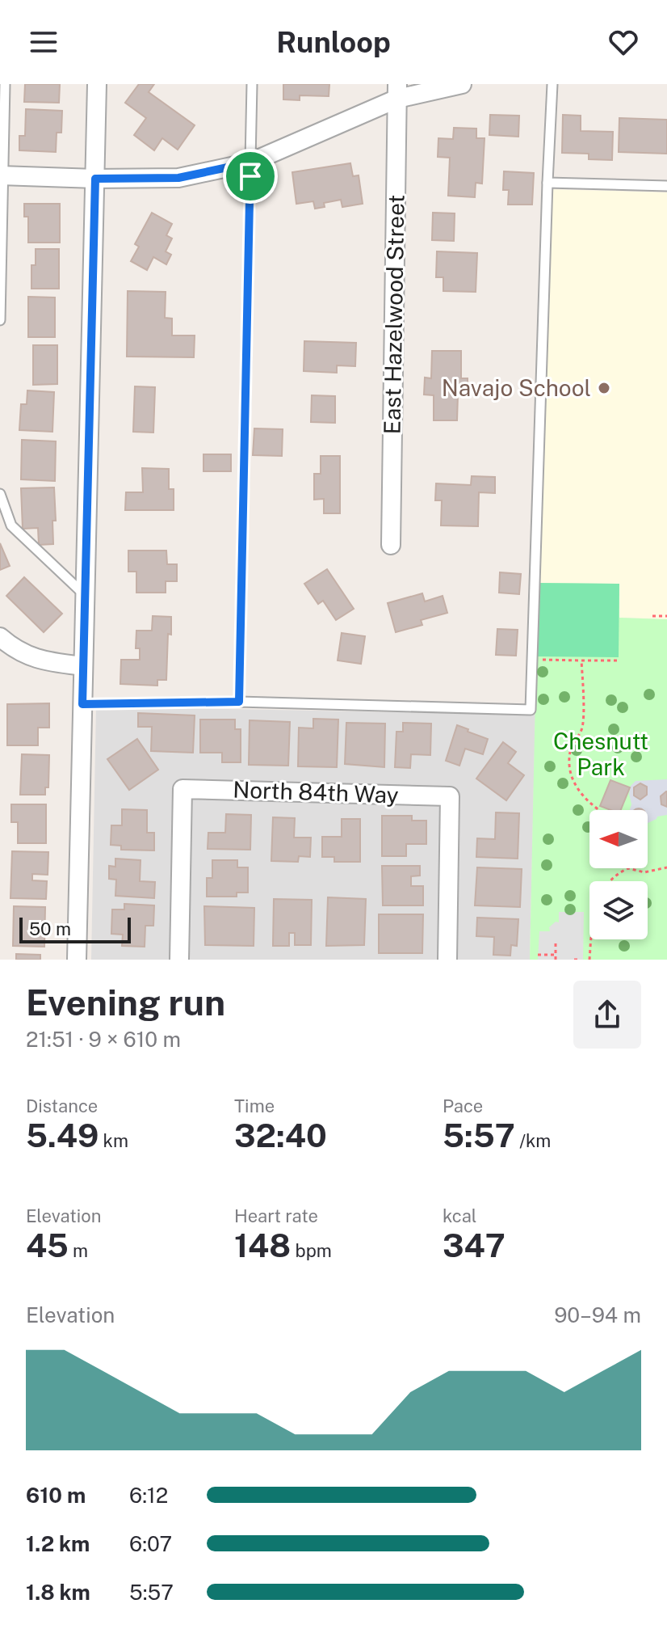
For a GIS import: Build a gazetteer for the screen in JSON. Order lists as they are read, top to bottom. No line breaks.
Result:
{"streets":{"street":["East Hazelwood Street","North 84th Way"]},"parks":["Chesnutt Park"],"places":["Navajo School"],"scale_bar":"50 m","north":"left","page":{"header":"Runloop","scale":"50 m","heading":["Evening run","21:51 · 9 × 610 m"],"stats":[["Distance","5.49 km"],["Time","32:40"],["Pace","5:57 /km"],["Elevation","45 m"],["Heart rate","148 bpm"],["kcal","347"]],"chart":["Elevation","90–94 m"],"list":[{"name":"610 m","note":"6:12"},{"name":"1.2 km","note":"6:07"},{"name":"1.8 km","note":"5:57"}]}}
